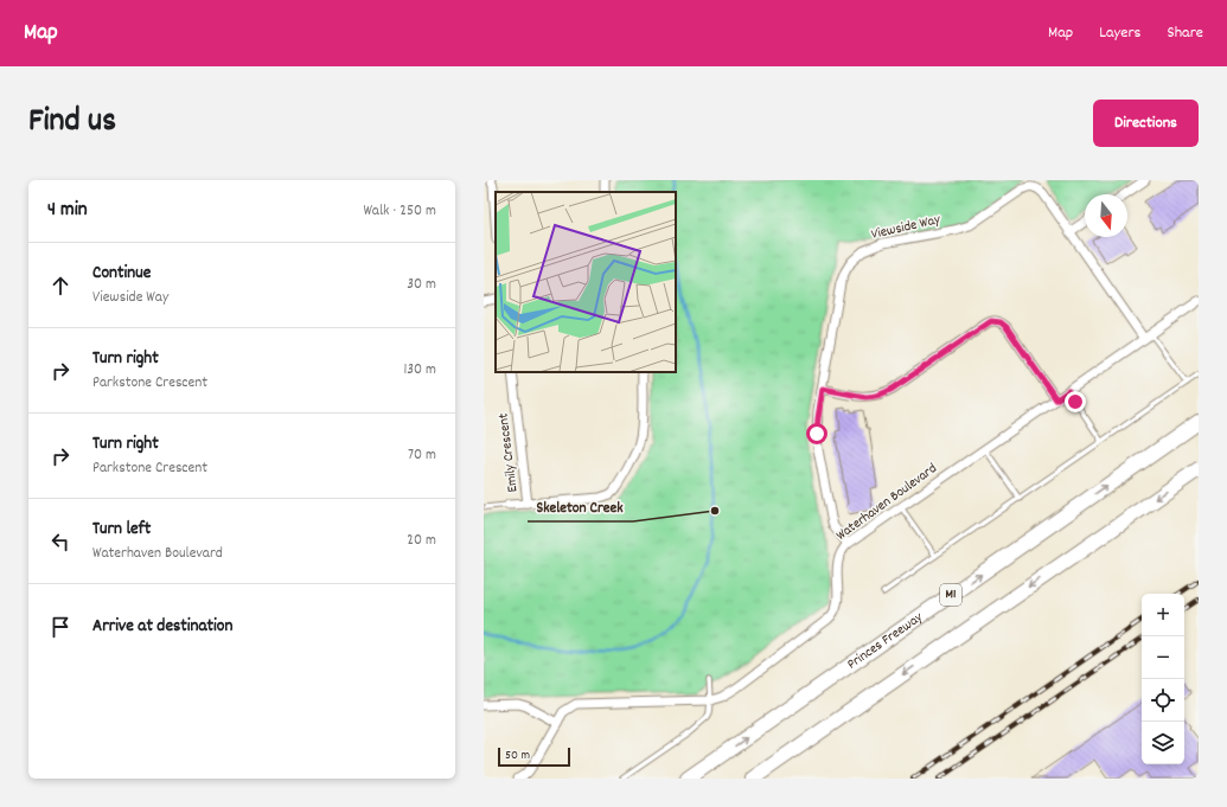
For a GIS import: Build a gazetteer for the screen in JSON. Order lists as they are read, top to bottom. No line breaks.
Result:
{"streets":{"highway":["M1","Princes Freeway"],"street":["Viewside Way","Emily Crescent","Waterhaven Boulevard"]},"crossings":[["Viewside Way","Waterhaven Boulevard"]],"places":["Skeleton Creek"],"scale_bar":"50 m","north":"bottom","page":{"header":"Map","nav":["Map","Layers","Share"],"title":"Find us","buttons":"Directions","heading":["4 min","Walk · 250 m"],"list":[["Continue","Viewside Way","30 m"],["Turn right","Parkstone Crescent","130 m"],["Turn right","Parkstone Crescent","70 m"],["Turn left","Waterhaven Boulevard","20 m"],"Arrive at destination"],"map_buttons":["+","−"],"scale":"50 m"}}
